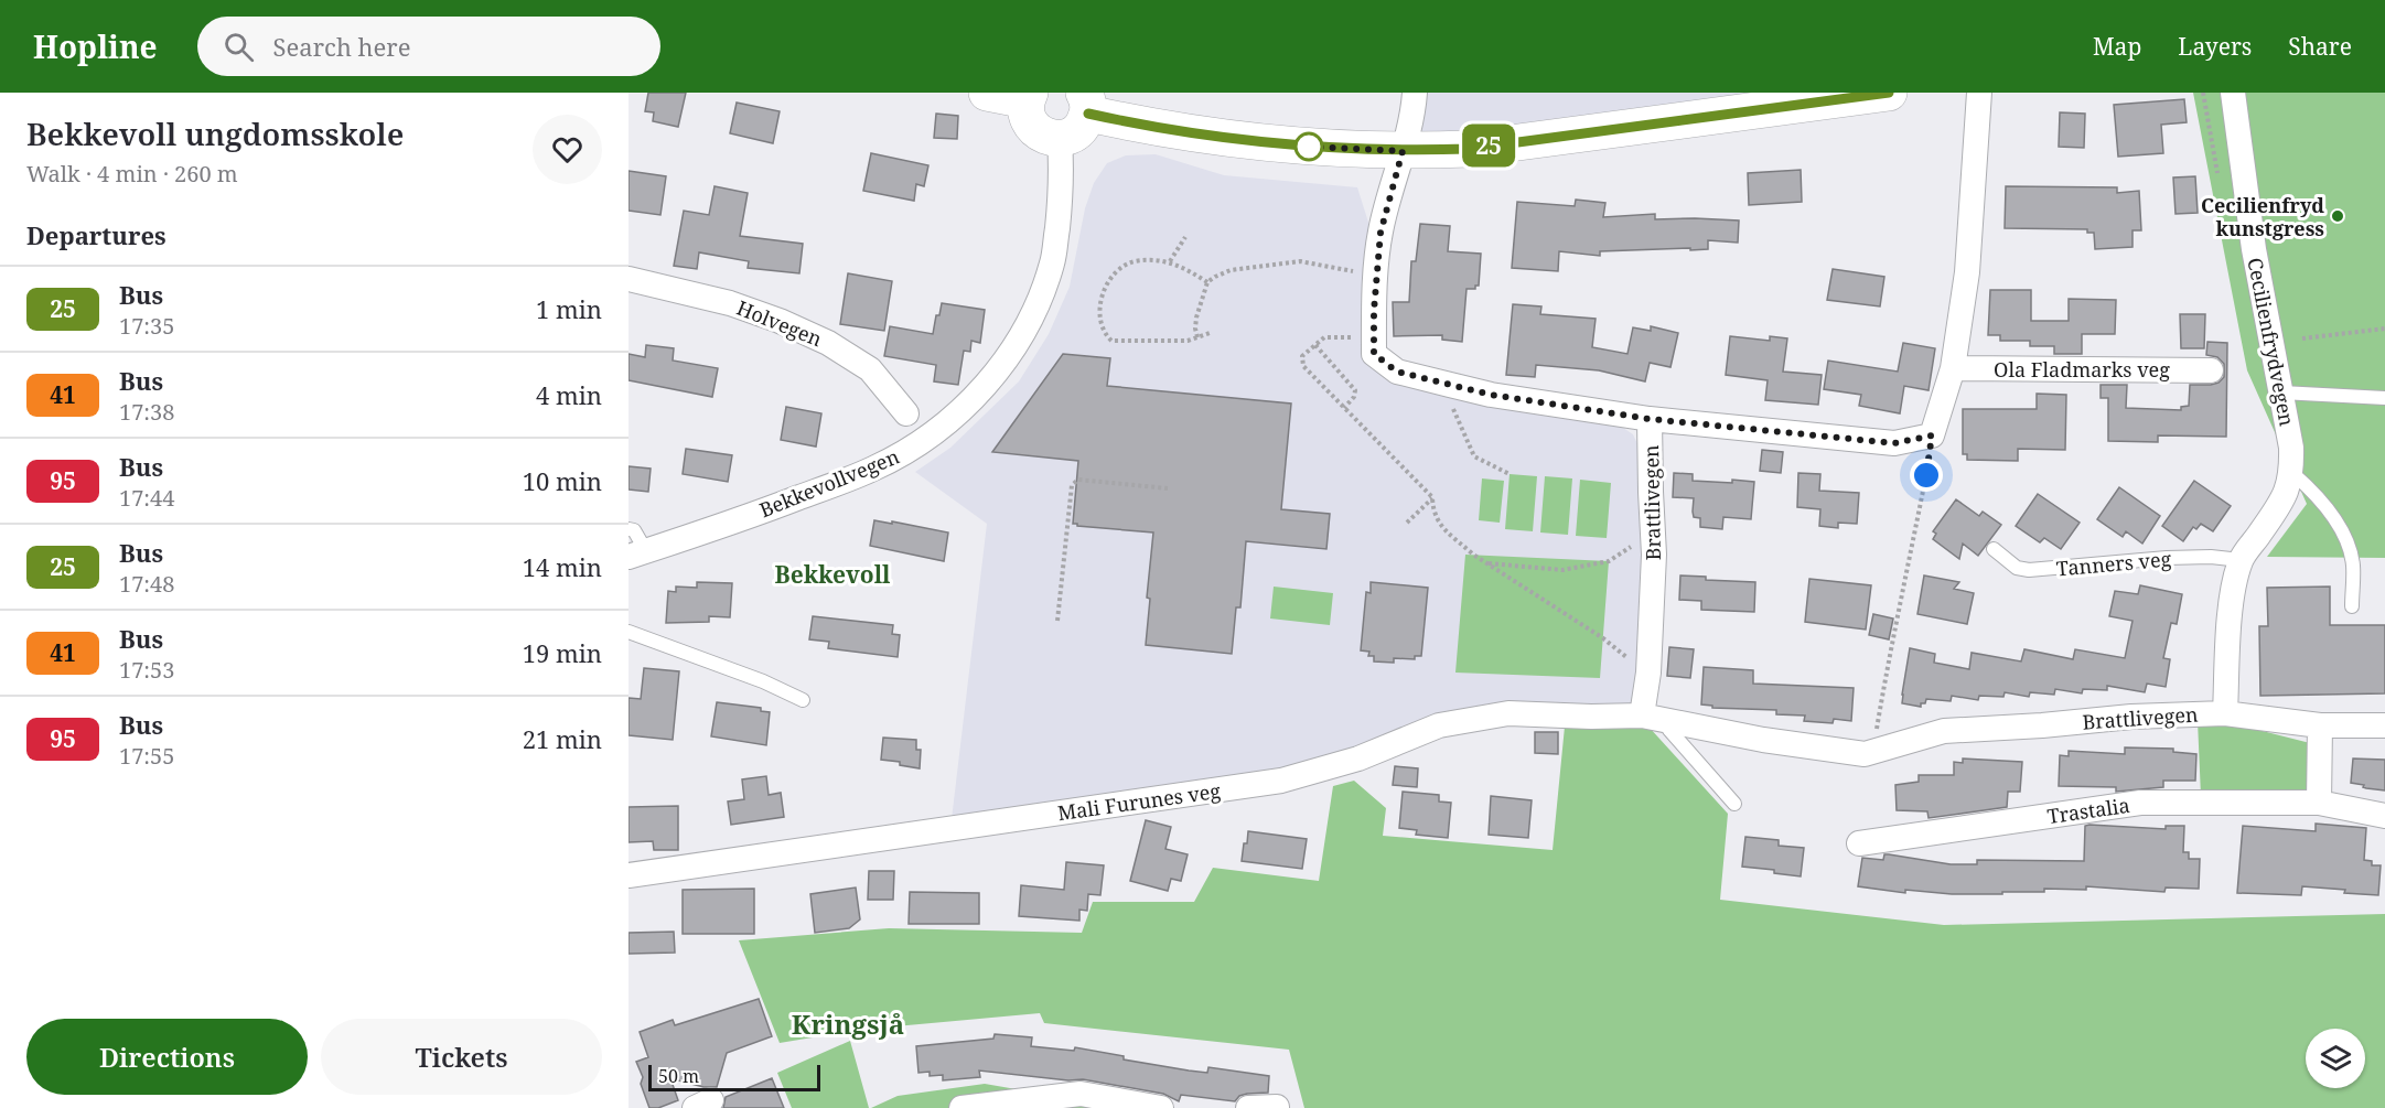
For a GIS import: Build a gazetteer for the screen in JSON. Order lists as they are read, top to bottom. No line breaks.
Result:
{"streets":{"street":["Holvegen","Cecilienfrydvegen","Ola Fladmarks veg","Bekkevollvegen","Brattlivegen","Mali Furunes veg","Trastalia"],"lane":["Tanners veg"]},"crossings":[["Cecilienfrydvegen","Brattlivegen"],["Cecilienfrydvegen","Tanners veg"],["Brattlivegen","Mali Furunes veg"]],"districts":["Bekkevoll","Kringsjå"],"places":["Cecilienfryd kunstgress"],"lines":["bus line 25"],"scale_bar":"50 m","page":{"header":"Hopline","search":"Search here","nav":["Map","Layers","Share"],"heading":[["Bekkevoll ungdomsskole","Walk · 4 min · 260 m"],"Departures"],"on_map":"25","list":[{"mark":"25","name":"Bus","note":"17:35","value":"1 min"},{"mark":"41","name":"Bus","note":"17:38","value":"4 min"},{"mark":"95","name":"Bus","note":"17:44","value":"10 min"},{"mark":"25","name":"Bus","note":"17:48","value":"14 min"},{"mark":"41","name":"Bus","note":"17:53","value":"19 min"},{"mark":"95","name":"Bus","note":"17:55","value":"21 min"}],"buttons":["Directions","Tickets"],"scale":"50 m"}}
